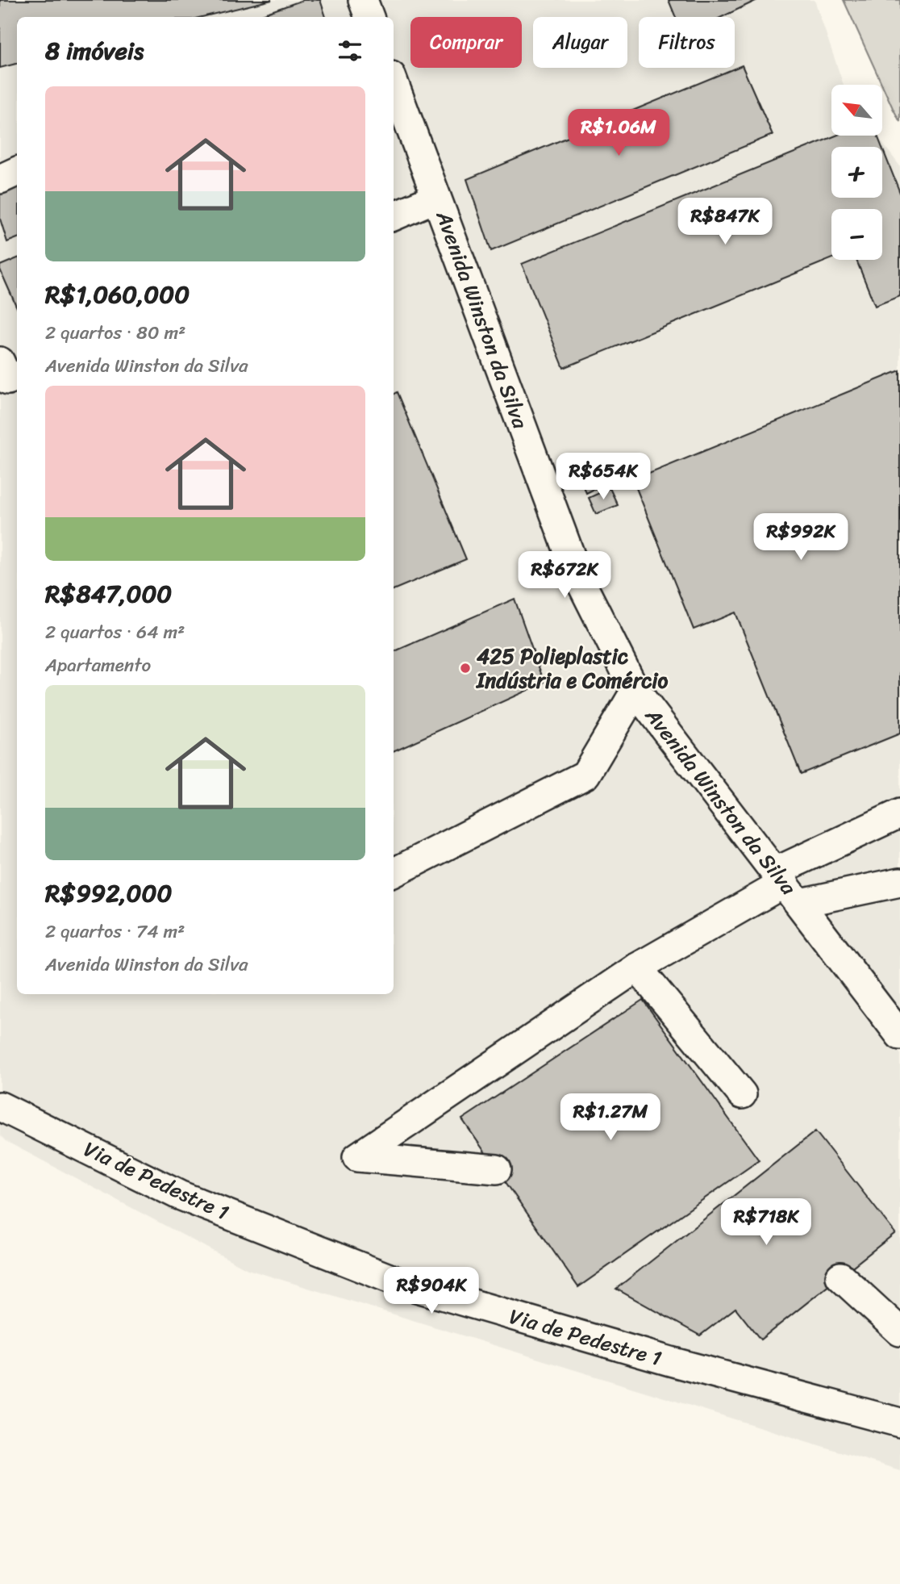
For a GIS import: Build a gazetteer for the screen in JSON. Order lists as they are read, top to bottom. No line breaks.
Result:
{"streets":{"street":["Avenida Winston da Silva","Via de Pedestre 1"]},"places":["425 Polieplastic Indústria e Comércio"],"north":"top left","page":{"chip":["Comprar","Alugar","Filtros"],"heading":"8 imóveis","map_buttons":["+","−"],"list":[{"name":"R$1,060,000","note":"2 quartos · 80 m² · Avenida Winston da Silva"},{"name":"R$847,000","note":"2 quartos · 64 m² · Apartamento"},{"name":"R$992,000","note":"2 quartos · 74 m² · Avenida Winston da Silva"}],"price":["R$1.06M","R$847K","R$654K","R$992K","R$672K","R$1.27M","R$718K","R$904K"]}}
